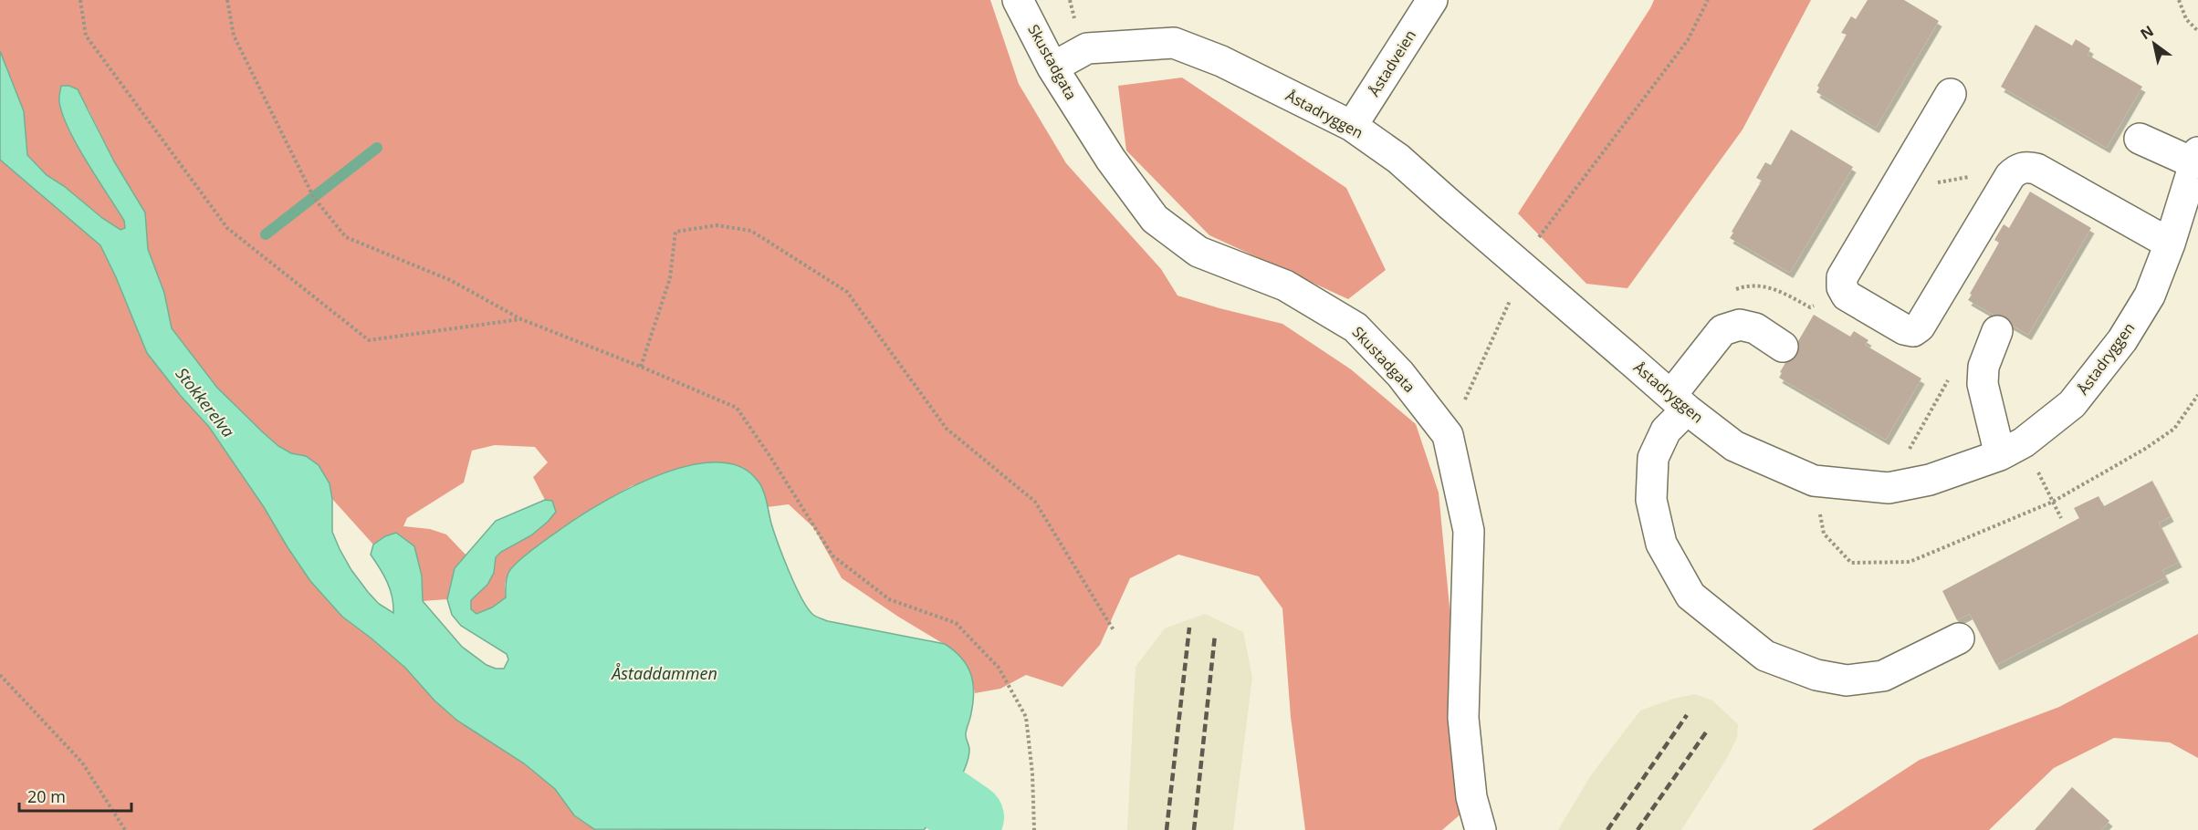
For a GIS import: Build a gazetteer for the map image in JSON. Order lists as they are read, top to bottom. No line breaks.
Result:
{"streets":{"street":["Skustadgata","Åstadveien","Åstadryggen"]},"crossings":[["Skustadgata","Åstadryggen"],["Åstadveien","Åstadryggen"]],"water":["Stokkerelva","Åstaddammen"],"scale_bar":"20 m","north":"top left"}
